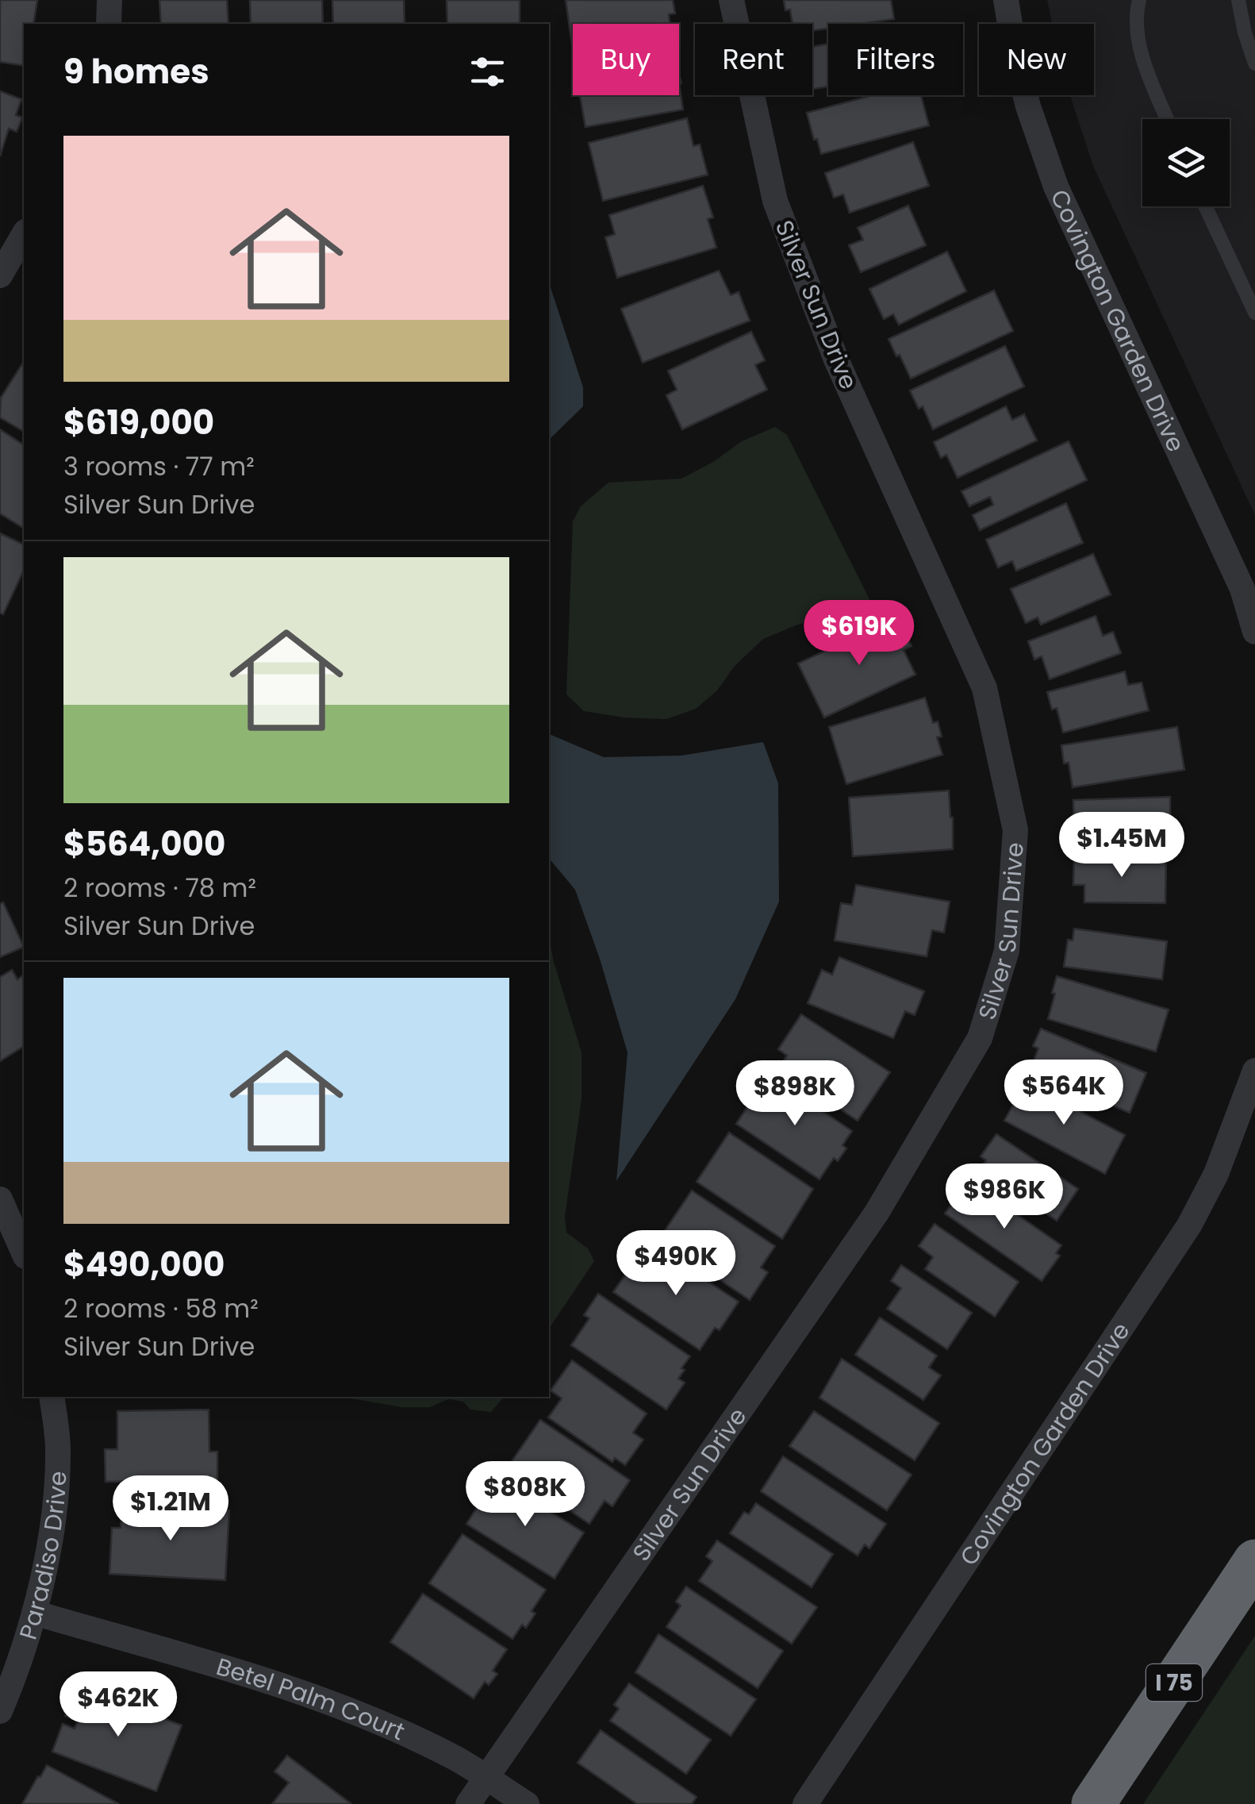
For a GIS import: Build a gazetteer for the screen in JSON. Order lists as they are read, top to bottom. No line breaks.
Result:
{"streets":{"highway":["I 75"],"street":["Silver Sun Drive","Covington Garden Drive","Paradiso Drive","Betel Palm Court"]},"crossings":[["Silver Sun Drive","Betel Palm Court"],["Paradiso Drive","Betel Palm Court"]],"page":{"chip":["Buy","Rent","Filters","New"],"heading":"9 homes","list":[{"name":"$619,000","note":"3 rooms · 77 m² · Silver Sun Drive"},{"name":"$564,000","note":"2 rooms · 78 m² · Silver Sun Drive"},{"name":"$490,000","note":"2 rooms · 58 m² · Silver Sun Drive"}],"price":["$619K","$1.45M","$564K","$898K","$986K","$490K","$808K","$1.21M","$462K"]}}
